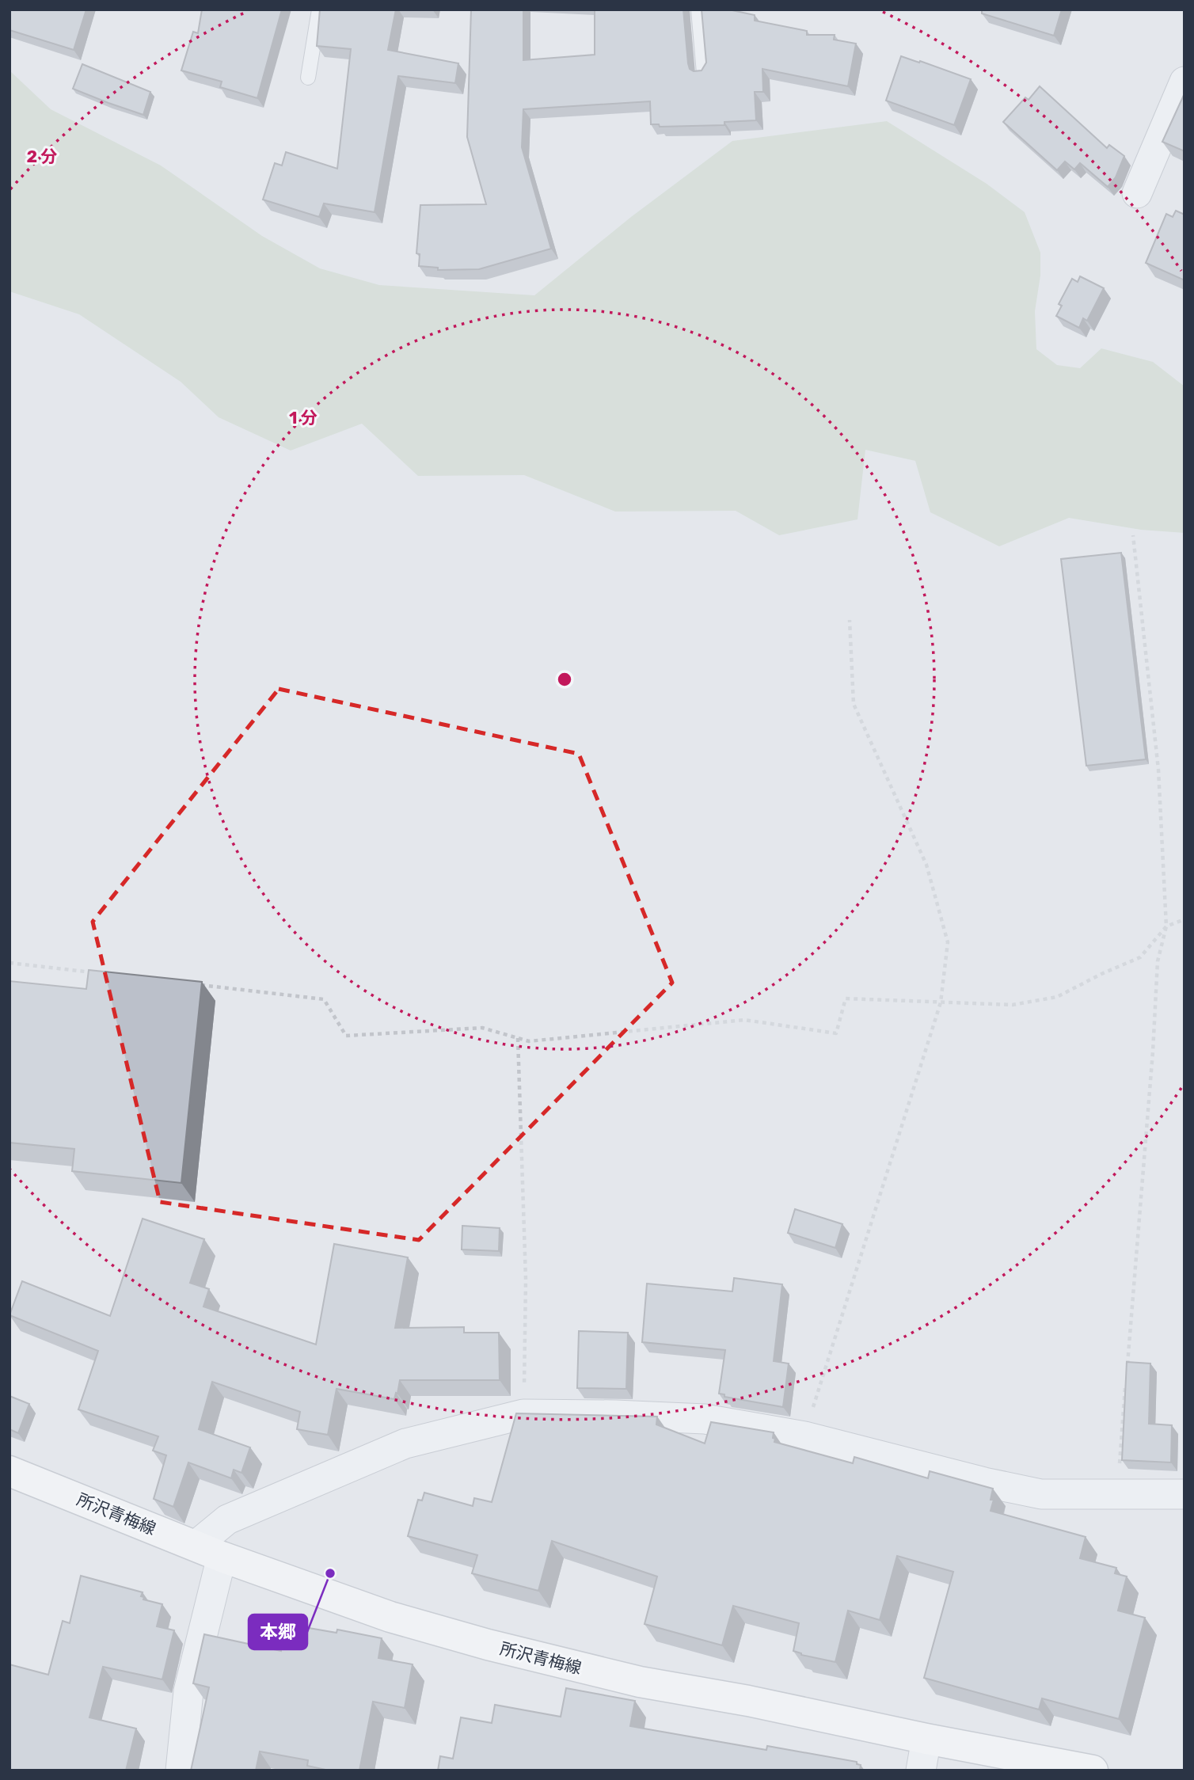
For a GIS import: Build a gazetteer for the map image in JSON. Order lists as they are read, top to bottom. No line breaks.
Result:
{"streets":{"main road":["所沢青梅線"]},"places":["本郷"],"rings":["2 分","1 分"]}
